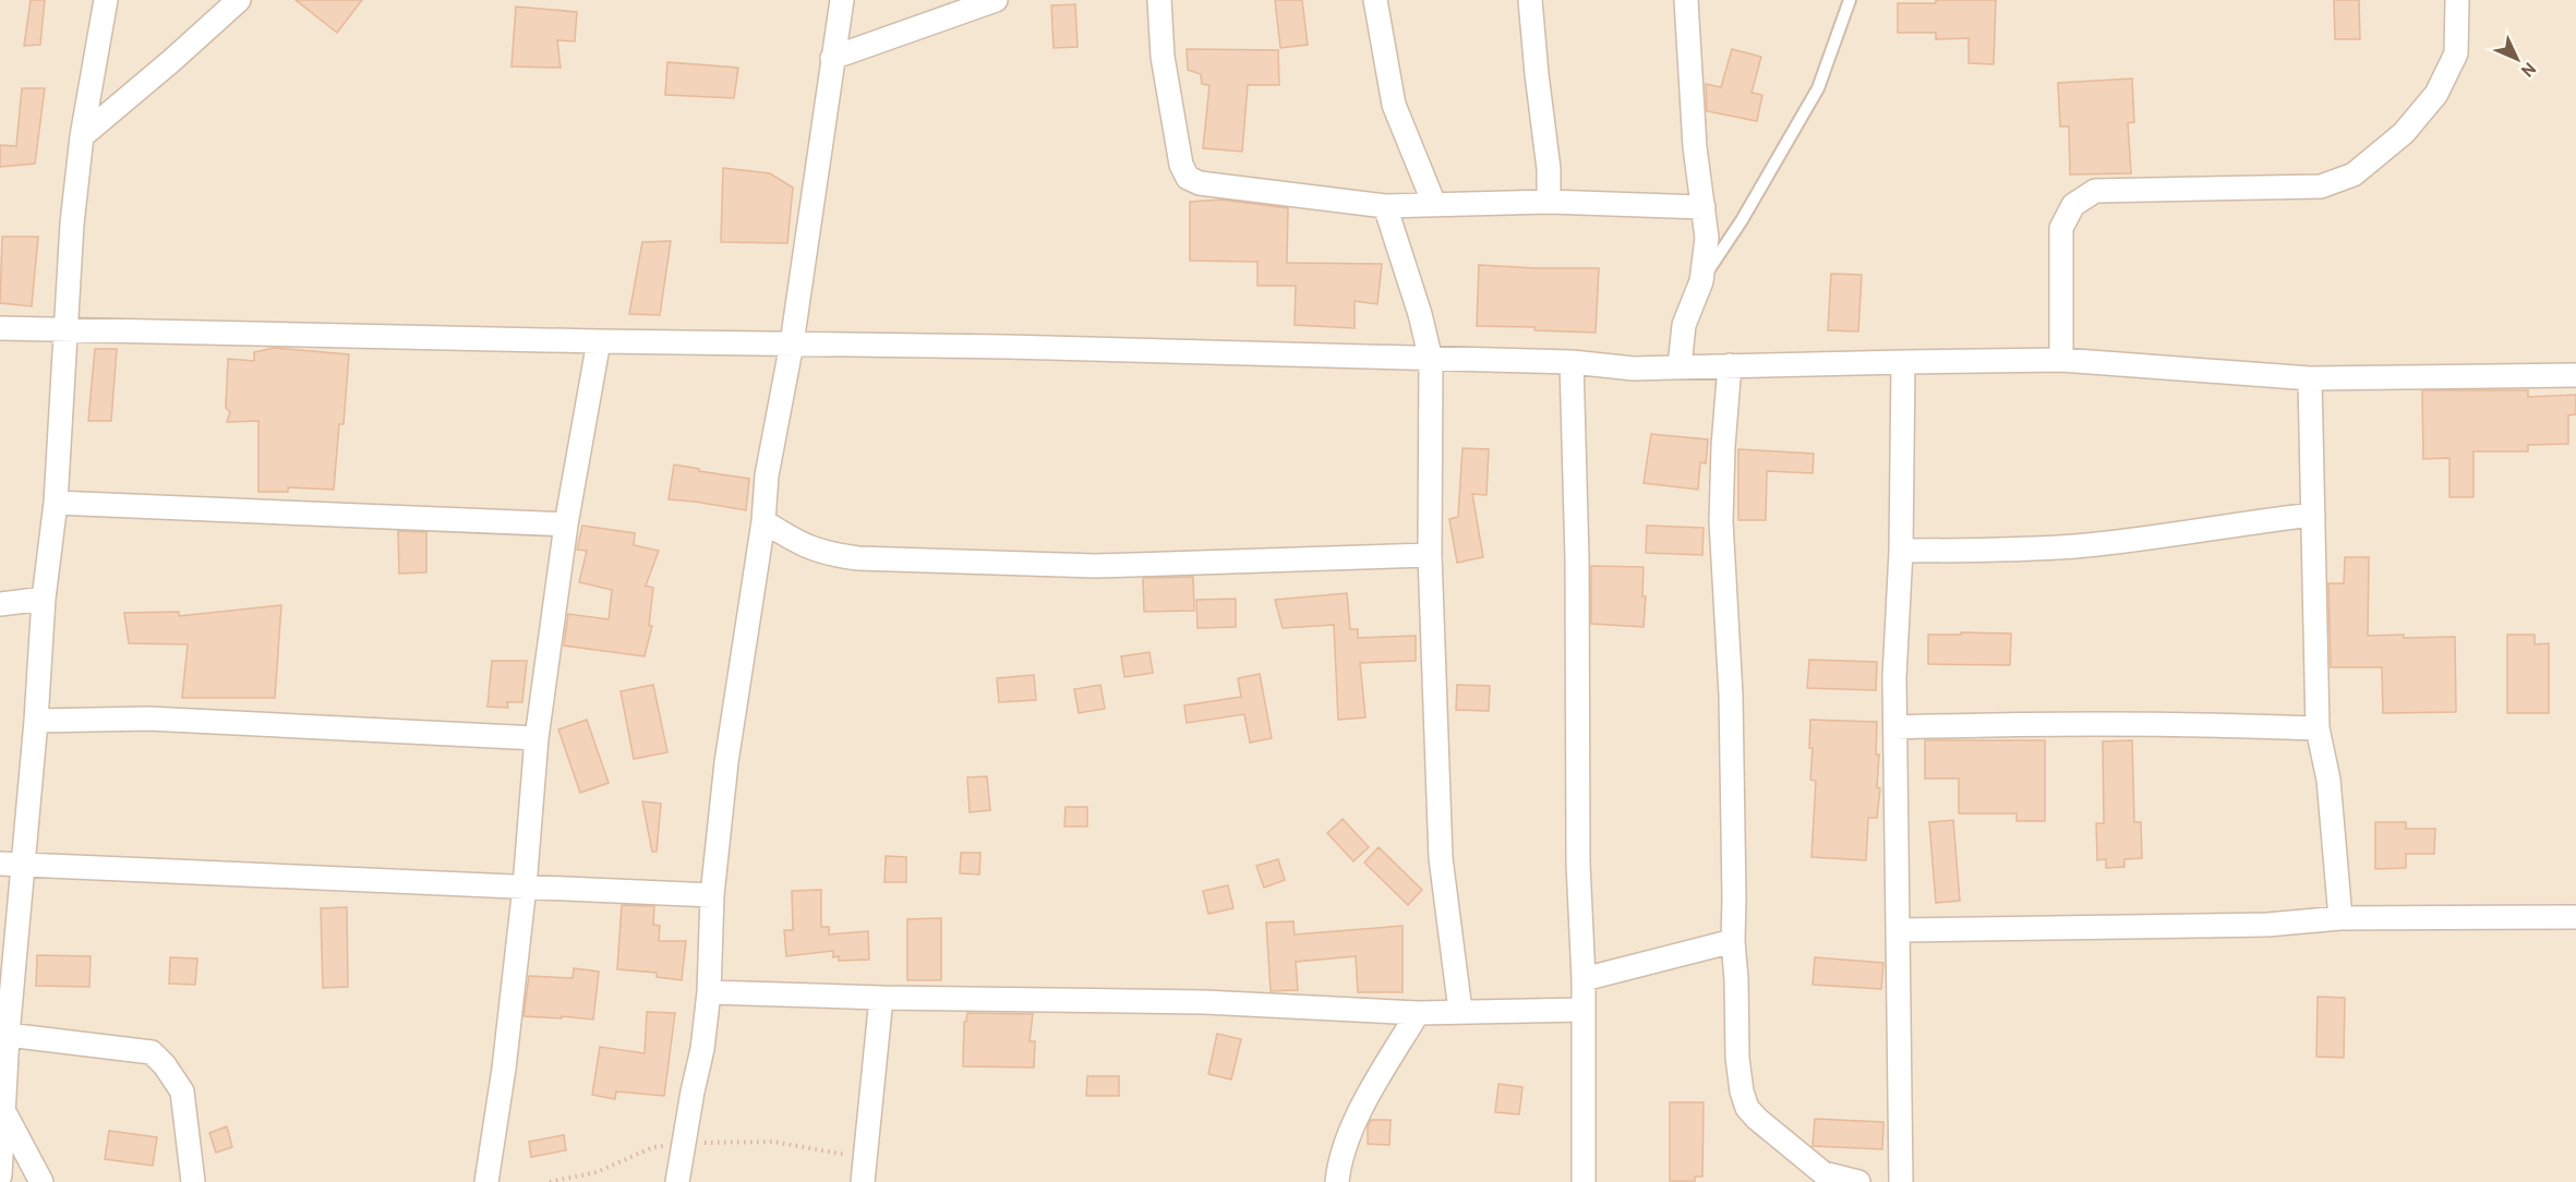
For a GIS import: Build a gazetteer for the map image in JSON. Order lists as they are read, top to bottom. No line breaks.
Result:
{"north":"bottom right"}
